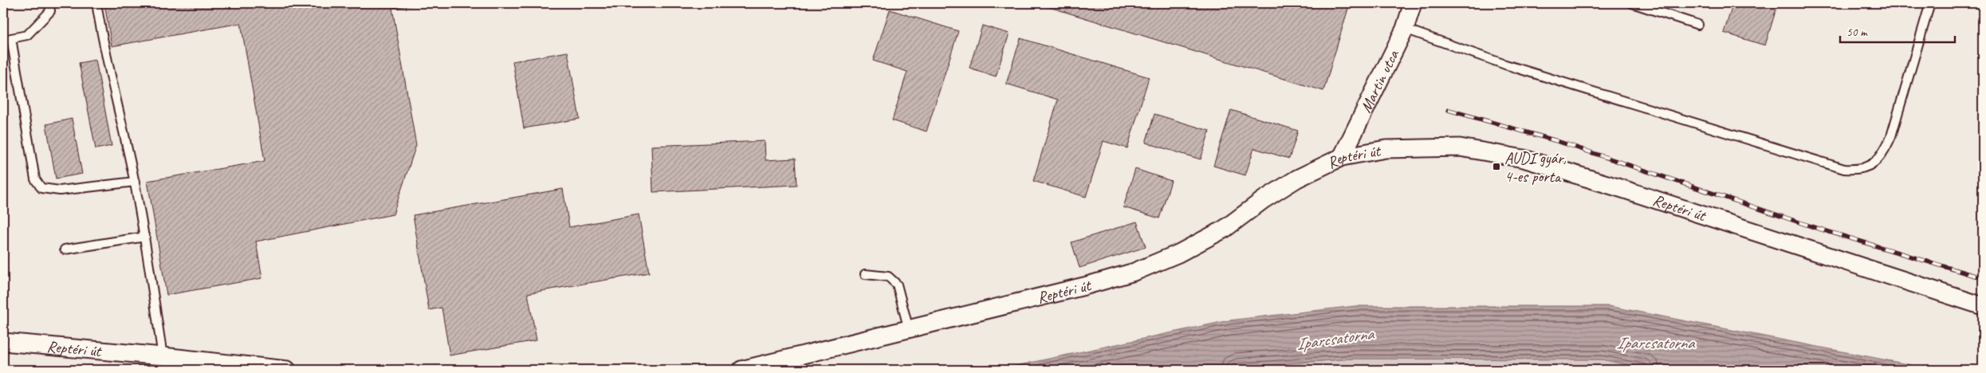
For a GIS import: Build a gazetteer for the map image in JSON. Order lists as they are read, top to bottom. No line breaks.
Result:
{"streets":{"street":["Martin utca","Reptéri út"]},"crossings":[["Martin utca","Reptéri út"]],"water":["Iparcsatorna"],"places":{"transit":["AUDI gyár, 4-es porta"]},"scale_bar":"50 m"}
